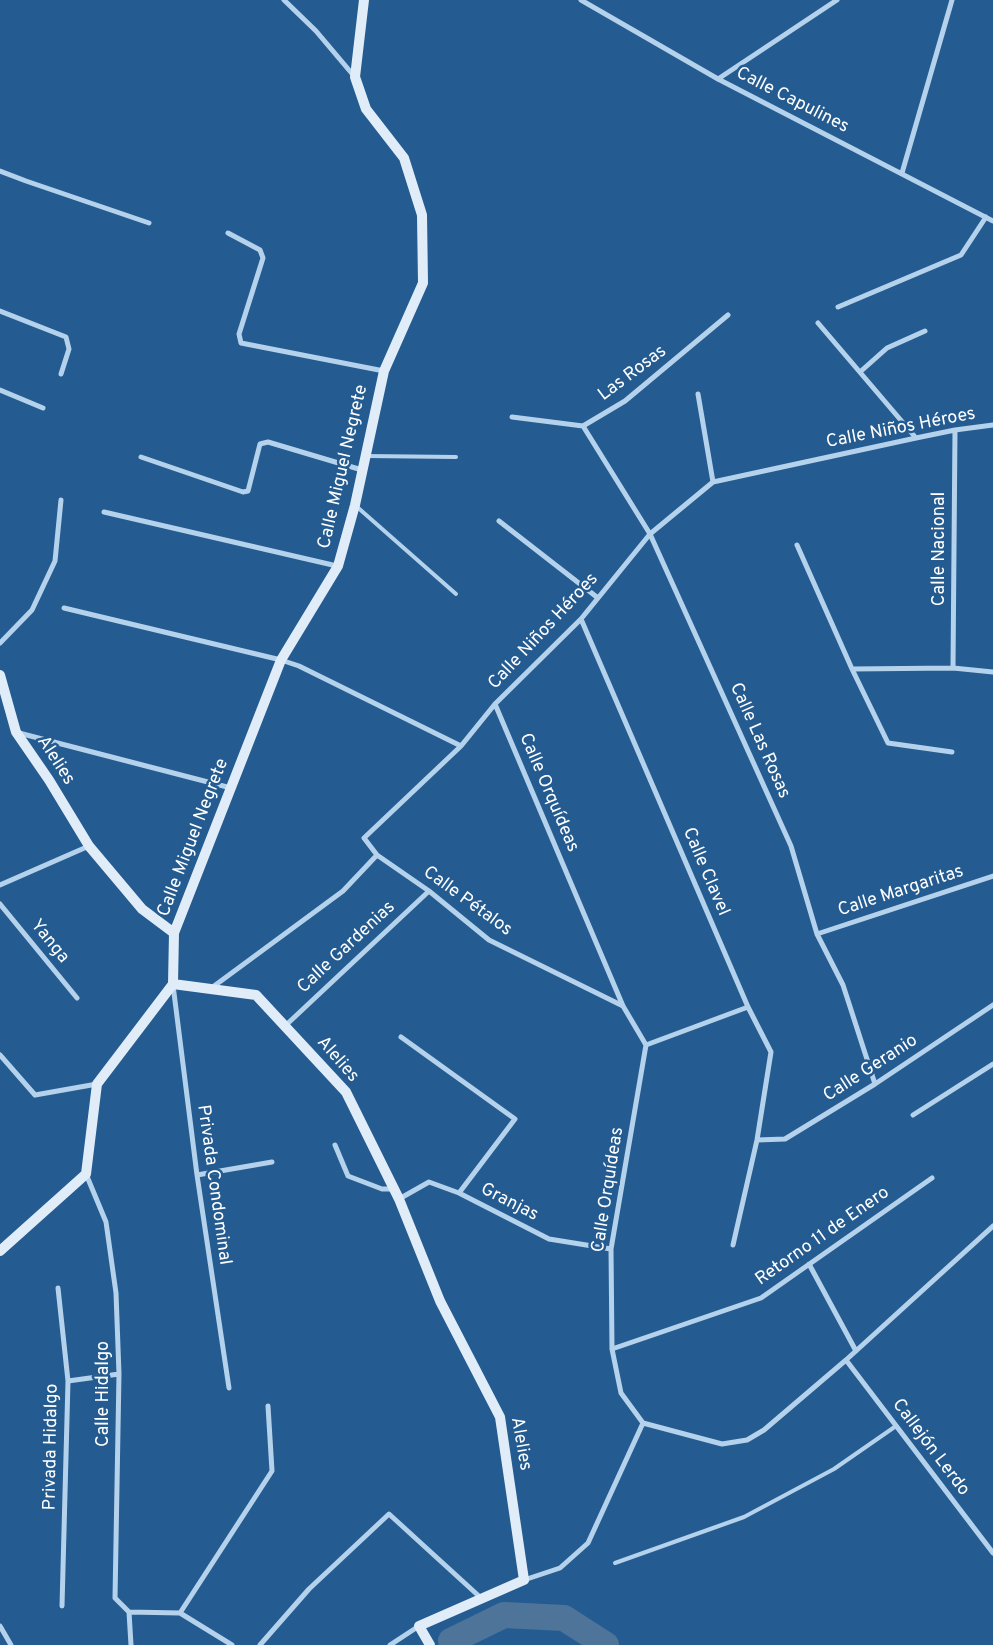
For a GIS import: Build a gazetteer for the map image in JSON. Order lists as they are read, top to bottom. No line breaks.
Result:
{"streets":{"street":["Calle Capulines","Las Rosas","Calle Niños Héroes","Calle Miguel Negrete","Calle Nacional","Calle Las Rosas","Alelies","Calle Orquídeas","Calle Clavel","Calle Margaritas","Calle Pétalos","Yanga","Calle Gardenias","Calle Geranio","Privada Condominal","Granjas","Retorno 11 de Enero","Calle Hidalgo","Privada Hidalgo","Callejón Lerdo"]},"crossings":[["Las Rosas","Calle Las Rosas"],["Calle Niños Héroes","Calle Nacional"],["Calle Niños Héroes","Calle Las Rosas"],["Calle Niños Héroes","Calle Orquídeas"],["Calle Niños Héroes","Calle Clavel"],["Calle Niños Héroes","Calle Pétalos"],["Calle Miguel Negrete","Alelies"],["Calle Las Rosas","Calle Margaritas"],["Calle Las Rosas","Calle Geranio"],["Alelies","Calle Gardenias"],["Alelies","Privada Condominal"],["Alelies","Granjas"],["Calle Orquídeas","Calle Pétalos"],["Calle Orquídeas","Granjas"],["Calle Orquídeas","Retorno 11 de Enero"],["Calle Clavel","Calle Geranio"],["Calle Pétalos","Calle Gardenias"]]}
